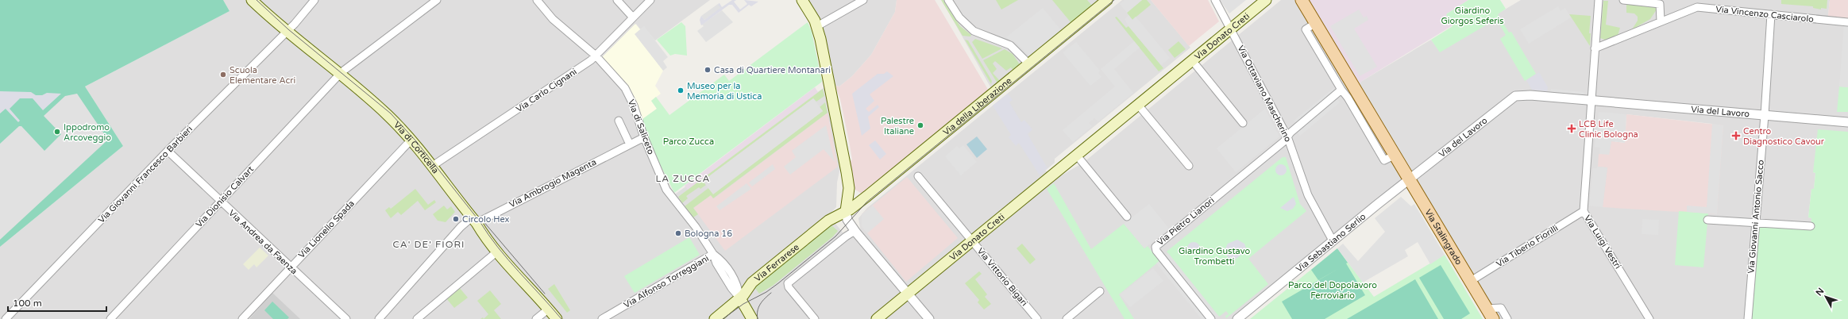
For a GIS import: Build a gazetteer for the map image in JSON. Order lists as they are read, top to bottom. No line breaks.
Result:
{"streets":{"main road":["Via Donato Creti","Via della Liberazione","Via di Corticella","Via Stalingrado","Via Ferrarese"],"street":["Via Vincenzo Casciarolo","Via Carlo Cignani","Via Ottaviano Mascherino","Via del Lavoro","Via di Saliceto","Via Giovanni Francesco Barbieri","Via Ambrogio Magenta","Via Dionisio Calvart","Via Giovanni Antonio Sacco","Via Pietro Lianori","Via Lionello Spada","Via Andrea da Faenza","Via Luigi Vestri","Via Sebastiano Serlio","Via Tiberio Fiorilli","Via Vittorio Bigari","Via Alfonso Torreggiani"]},"crossings":[["Via Vincenzo Casciarolo","Via Giovanni Antonio Sacco"],["Via Donato Creti","Via Ottaviano Mascherino"],["Via Donato Creti","Via Vittorio Bigari"],["Via Carlo Cignani","Via di Saliceto"],["Via Carlo Cignani","Via di Corticella"],["Via Ottaviano Mascherino","Via Pietro Lianori"],["Via Ottaviano Mascherino","Via Sebastiano Serlio"],["Via della Liberazione","Via Ferrarese"],["Via del Lavoro","Via Giovanni Antonio Sacco"],["Via del Lavoro","Via Stalingrado"],["Via del Lavoro","Via Luigi Vestri"],["Via del Lavoro","Via Sebastiano Serlio"],["Via di Saliceto","Via Ambrogio Magenta"],["Via di Saliceto","Via Ferrarese"],["Via di Saliceto","Via Alfonso Torreggiani"],["Via di Corticella","Via Giovanni Francesco Barbieri"],["Via di Corticella","Via Ambrogio Magenta"],["Via di Corticella","Via Dionisio Calvart"],["Via di Corticella","Via Lionello Spada"],["Via Giovanni Francesco Barbieri","Via Andrea da Faenza"],["Via Dionisio Calvart","Via Andrea da Faenza"],["Via Lionello Spada","Via Andrea da Faenza"],["Via Stalingrado","Via Sebastiano Serlio"],["Via Stalingrado","Via Tiberio Fiorilli"],["Via Luigi Vestri","Via Tiberio Fiorilli"]],"districts":["LA ZUCCA","CA' DE' FIORI"],"parks":["Giardino Giorgos Seferis","Parco Zucca","Giardino Gustavo Trombetti","Parco del Dopolavoro Ferroviario"],"places":{"other":["Casa di Quartiere Montanari","Scuola Elementare Acri","Museo per la Memoria di Ustica","Palestre Italiane","Ippodromo Arcoveggio","Circolo Hex","Bologna 16"],"health":["LCB Life Clinic Bologna","Centro Diagnostico Cavour"]},"scale_bar":"100 m","north":"top left"}
